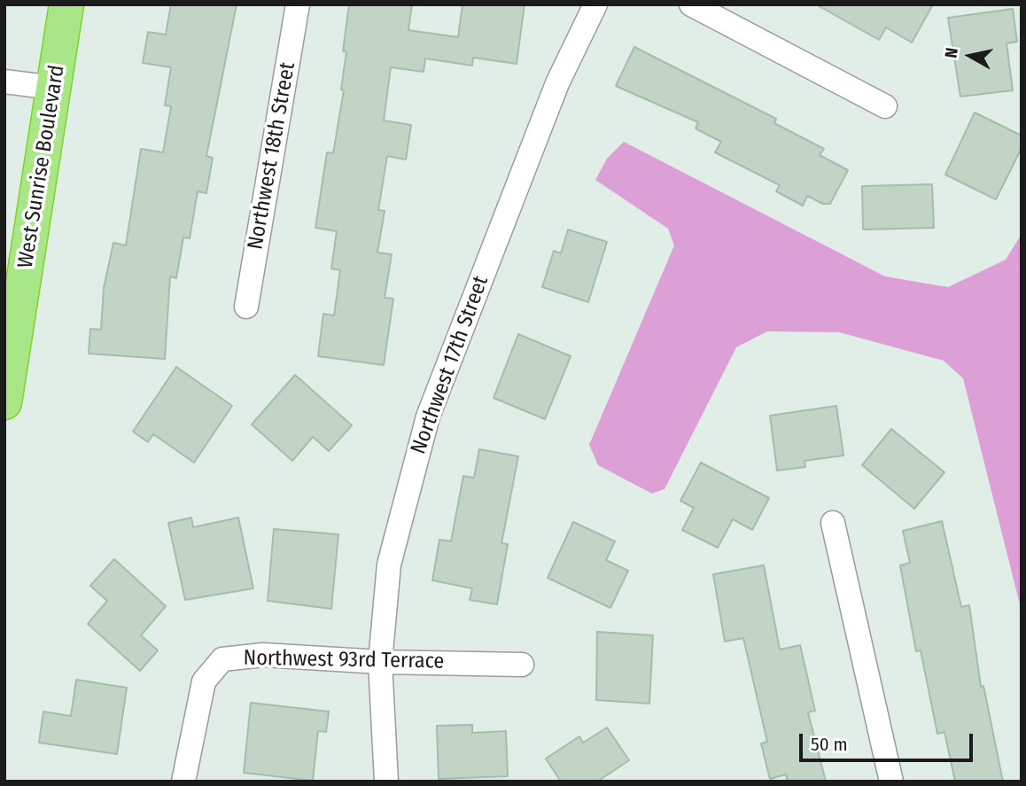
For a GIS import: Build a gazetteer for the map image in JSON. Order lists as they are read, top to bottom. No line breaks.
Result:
{"streets":{"highway":["West Sunrise Boulevard"],"street":["Northwest 18th Street","Northwest 17th Street","Northwest 93rd Terrace"]},"crossings":[["Northwest 17th Street","Northwest 93rd Terrace"]],"scale_bar":"50 m","north":"left"}
